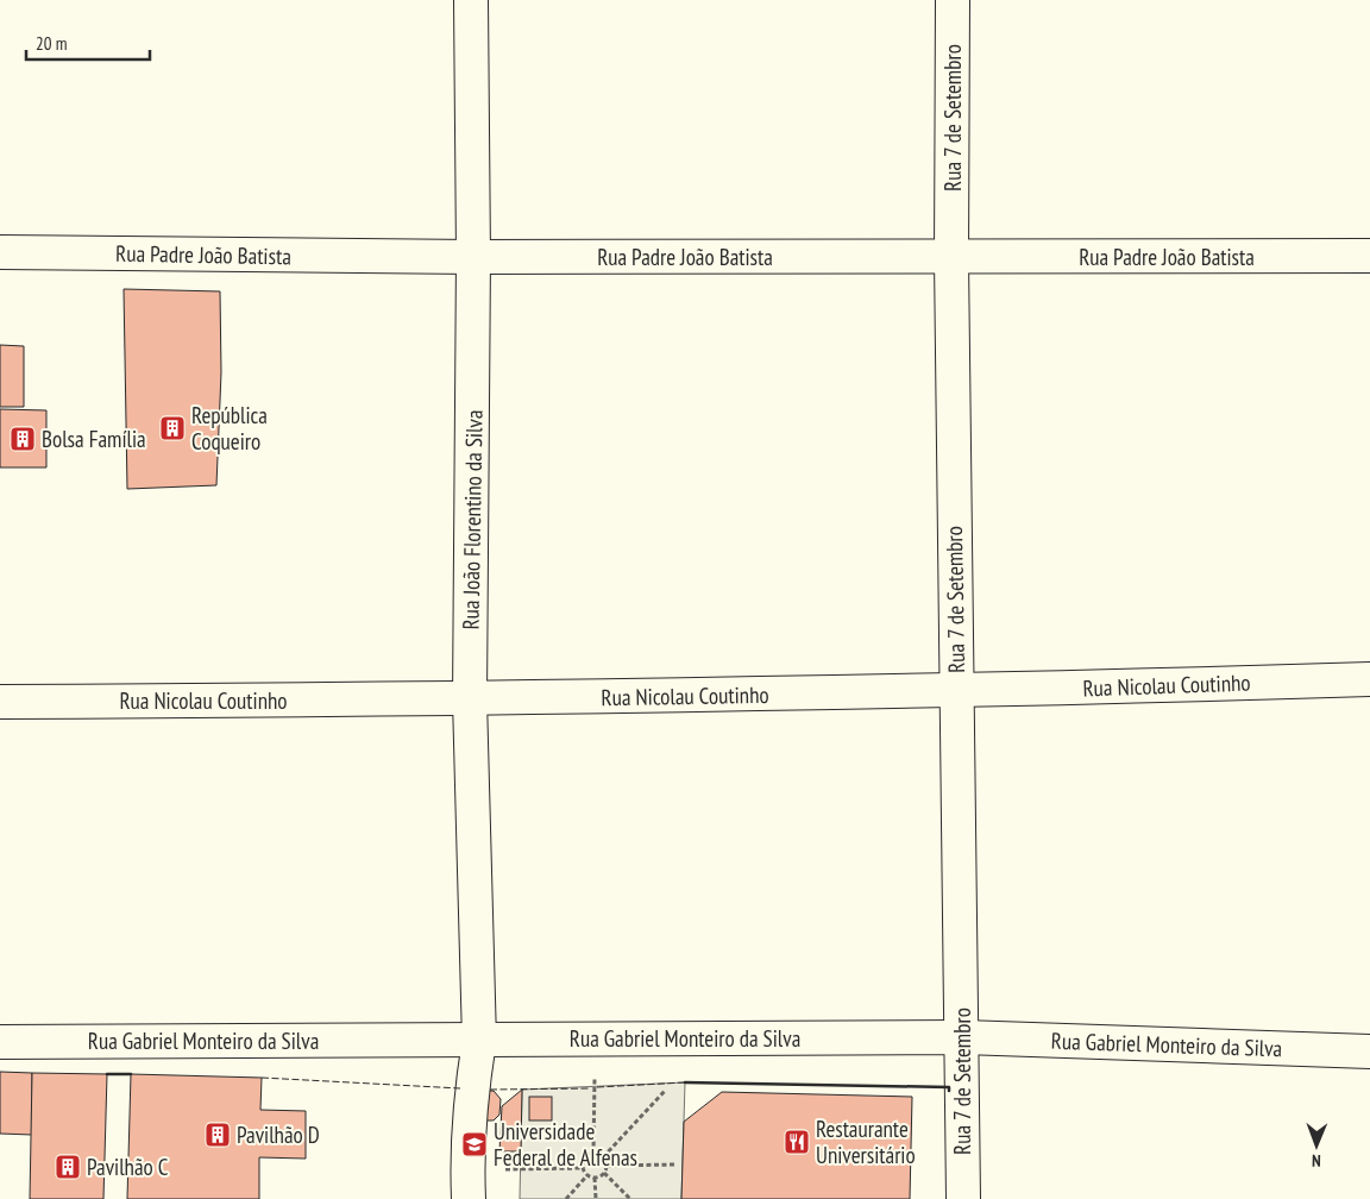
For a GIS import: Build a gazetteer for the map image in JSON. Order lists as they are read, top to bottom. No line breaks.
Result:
{"streets":{"street":["Rua 7 de Setembro","Rua Padre João Batista","Rua João Florentino da Silva","Rua Nicolau Coutinho","Rua Gabriel Monteiro da Silva"]},"crossings":[["Rua 7 de Setembro","Rua Padre João Batista"],["Rua 7 de Setembro","Rua Nicolau Coutinho"],["Rua 7 de Setembro","Rua Gabriel Monteiro da Silva"],["Rua Padre João Batista","Rua João Florentino da Silva"],["Rua João Florentino da Silva","Rua Nicolau Coutinho"],["Rua João Florentino da Silva","Rua Gabriel Monteiro da Silva"]],"places":{"building":["República Coqueiro","Bolsa Família","Pavilhão D","Pavilhão C"],"restaurant":["Restaurante Universitário"],"school or university":["Universidade Federal de Alfenas"]},"scale_bar":"20 m","north":"bottom"}
